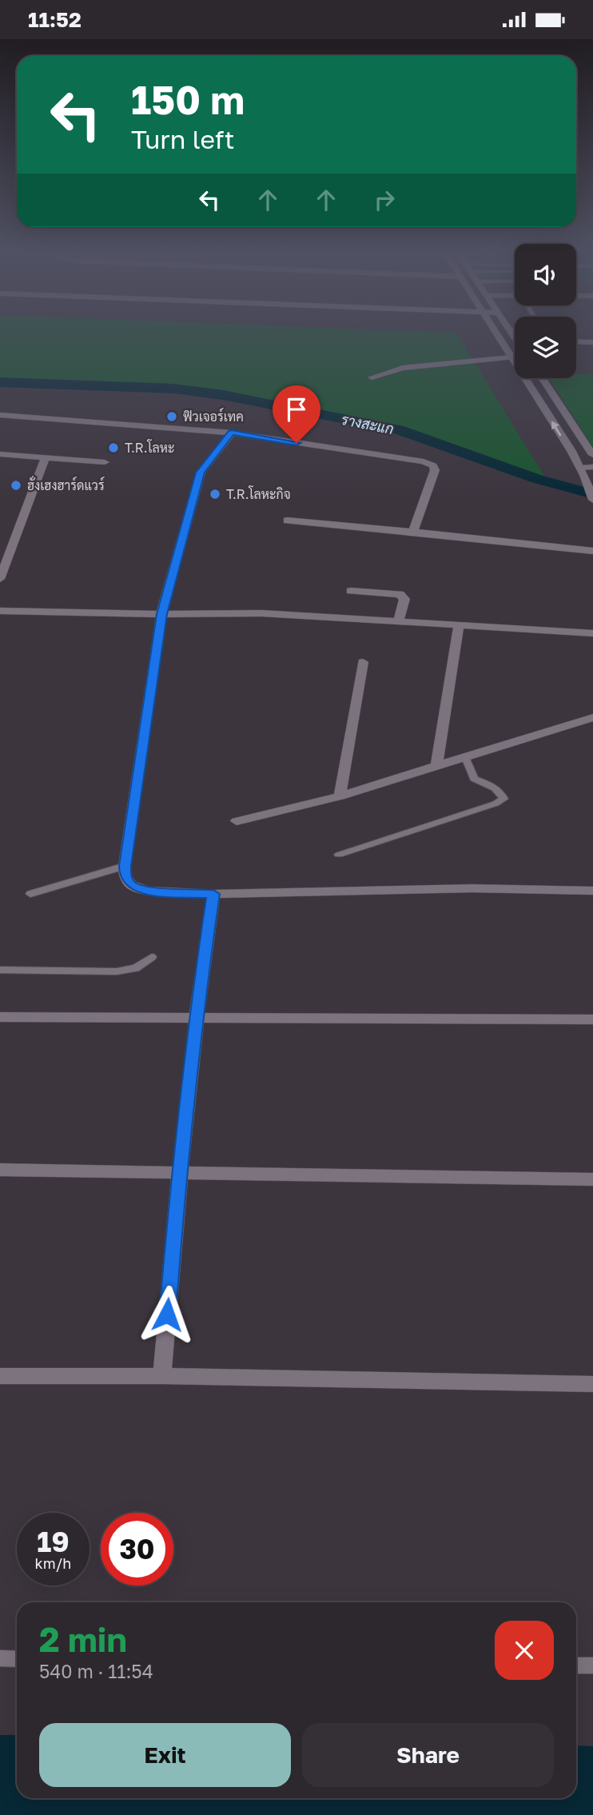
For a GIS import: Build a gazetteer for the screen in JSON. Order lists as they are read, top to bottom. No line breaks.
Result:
{"water":["รางสะแก"],"places":["ฟิวเจอร์เทค","T.R.โลหะ","ฮั่งเฮงฮาร์ดแวร์","T.R.โลหะกิจ"],"page":{"status":"11:52","turn":["150 m","Turn left"],"speed":"19 km/h","limit":"30","heading":["2 min","540 m · 11:54"],"buttons":["Exit","Share"]}}
